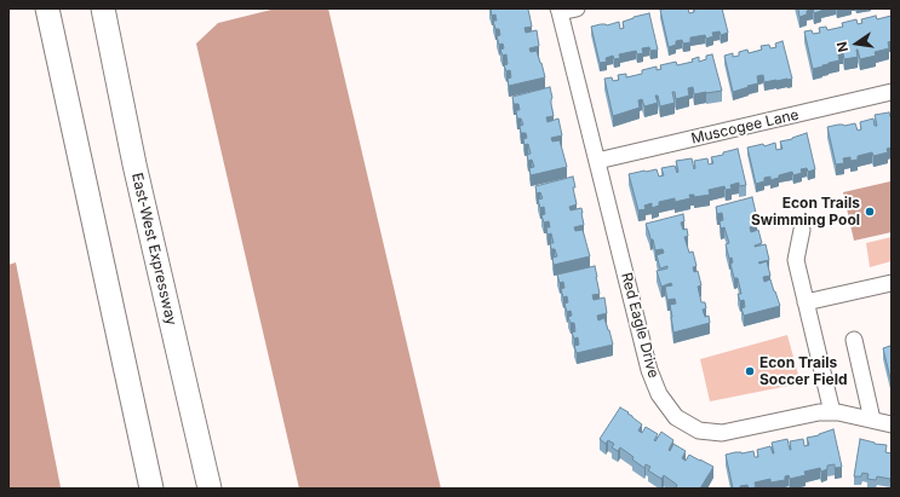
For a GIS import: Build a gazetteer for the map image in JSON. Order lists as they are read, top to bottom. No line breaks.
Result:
{"streets":{"highway":["East-West Expressway"],"street":["Muscogee Lane","Red Eagle Drive"]},"crossings":[["Muscogee Lane","Red Eagle Drive"]],"places":["Econ Trails Swimming Pool","Econ Trails Soccer Field"],"north":"left"}
